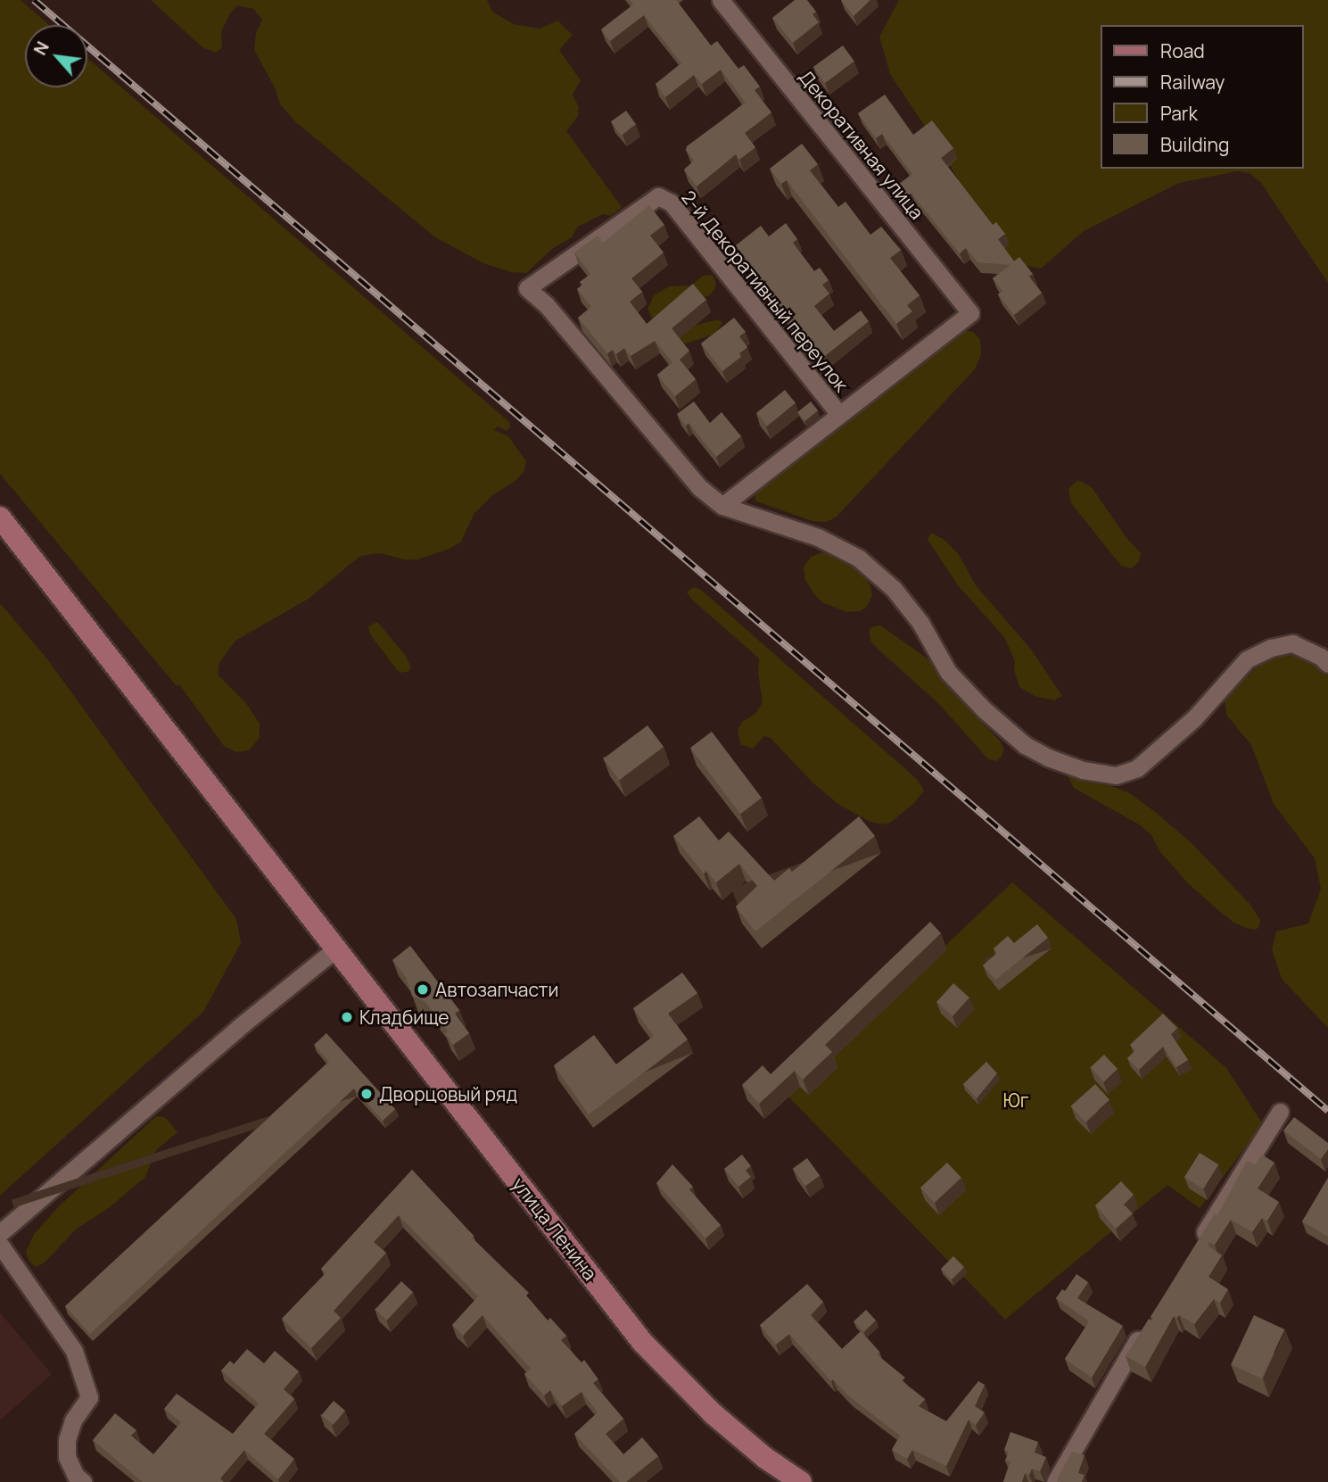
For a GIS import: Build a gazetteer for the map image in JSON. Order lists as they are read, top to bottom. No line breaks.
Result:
{"streets":{"main road":["улица Ленина"],"street":["Декоративная улица","2-й Декоративный переулок"]},"crossings":[["Декоративная улица","2-й Декоративный переулок"]],"parks":["Юг"],"places":["Автозапчасти","Кладбище","Дворцовый ряд"],"legend":["Road","Railway","Park","Building"],"north":"top left"}
